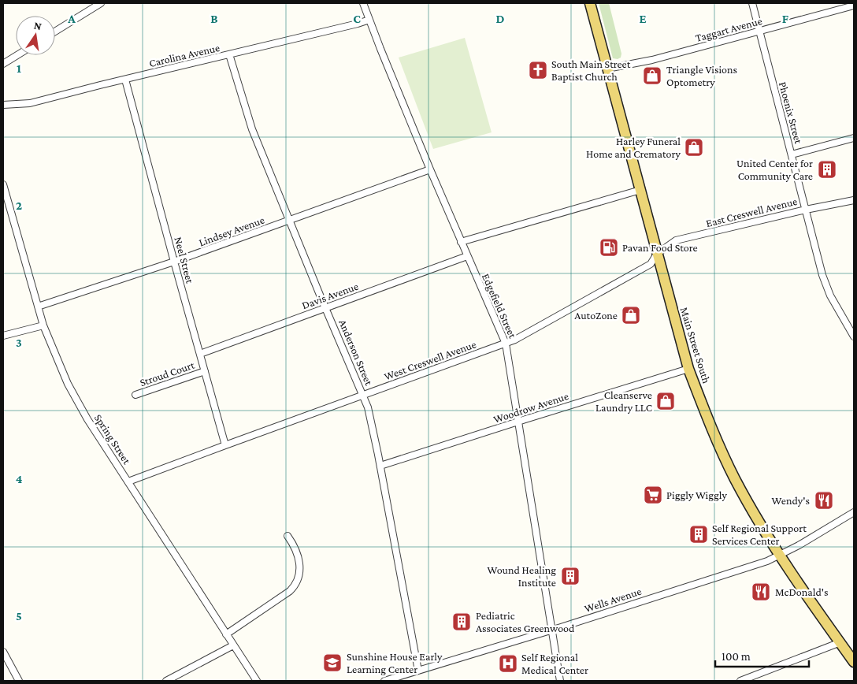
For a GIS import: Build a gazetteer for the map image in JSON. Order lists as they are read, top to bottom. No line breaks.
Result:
{"streets":{"main road":["Main Street South"],"street":["Taggart Avenue","Carolina Avenue","Phoenix Street","East Creswell Avenue","Lindsey Avenue","Neel Street","Davis Avenue","Edgefield Street","Anderson Street","West Creswell Avenue","Stroud Court","Woodrow Avenue","Spring Street","Wells Avenue"]},"crossings":[["Taggart Avenue","Phoenix Street"],["Taggart Avenue","Main Street South"],["Carolina Avenue","Neel Street"],["Carolina Avenue","Edgefield Street"],["Carolina Avenue","Anderson Street"],["Phoenix Street","East Creswell Avenue"],["East Creswell Avenue","Main Street South"],["East Creswell Avenue","West Creswell Avenue"],["Lindsey Avenue","Neel Street"],["Lindsey Avenue","Edgefield Street"],["Lindsey Avenue","Anderson Street"],["Lindsey Avenue","Spring Street"],["Neel Street","Davis Avenue"],["Neel Street","West Creswell Avenue"],["Neel Street","Stroud Court"],["Davis Avenue","Edgefield Street"],["Davis Avenue","Anderson Street"],["Edgefield Street","West Creswell Avenue"],["Edgefield Street","Woodrow Avenue"],["Edgefield Street","Wells Avenue"],["Main Street South","West Creswell Avenue"],["Main Street South","Woodrow Avenue"],["Main Street South","Wells Avenue"],["Anderson Street","West Creswell Avenue"],["Anderson Street","Woodrow Avenue"],["Anderson Street","Wells Avenue"],["West Creswell Avenue","Spring Street"]],"places":{"church":["South Main Street Baptist Church"],"shop":["Triangle Visions Optometry","Harley Funeral Home and Crematory","AutoZone","Cleanserve Laundry LLC"],"building":["United Center for Community Care","Self Regional Support Services Center","Wound Healing Institute","Pediatric Associates Greenwood"],"fuel station":["Pavan Food Store"],"supermarket":["Piggly Wiggly"],"restaurant":["Wendy's","McDonald's"],"school or university":["Sunshine House Early Learning Center"],"hospital":["Self Regional Medical Center"]},"scale_bar":"100 m","north":"top","grid":{"columns":["A","B","C","D","E","F"],"rows":["1","2","3","4","5"]}}
